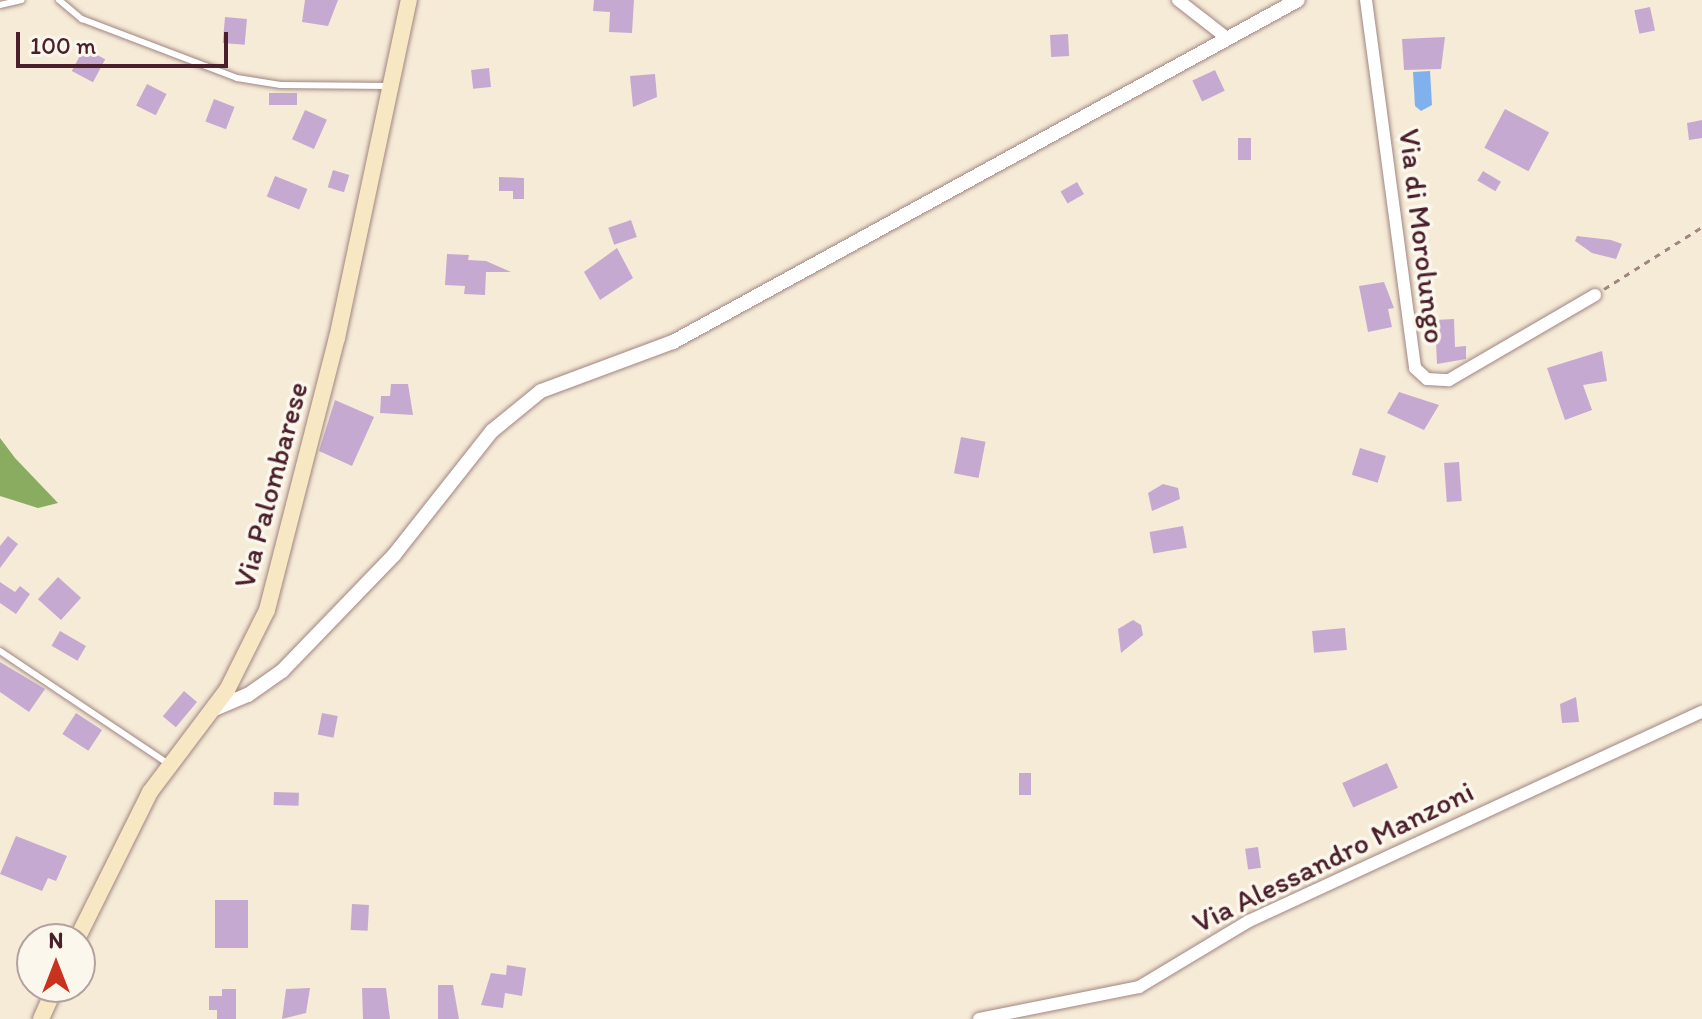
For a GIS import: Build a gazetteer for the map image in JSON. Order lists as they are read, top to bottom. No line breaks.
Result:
{"streets":{"main road":["Via Palombarese"],"street":["Via di Morolungo","Via Alessandro Manzoni"]},"scale_bar":"100 m","north":"top"}
